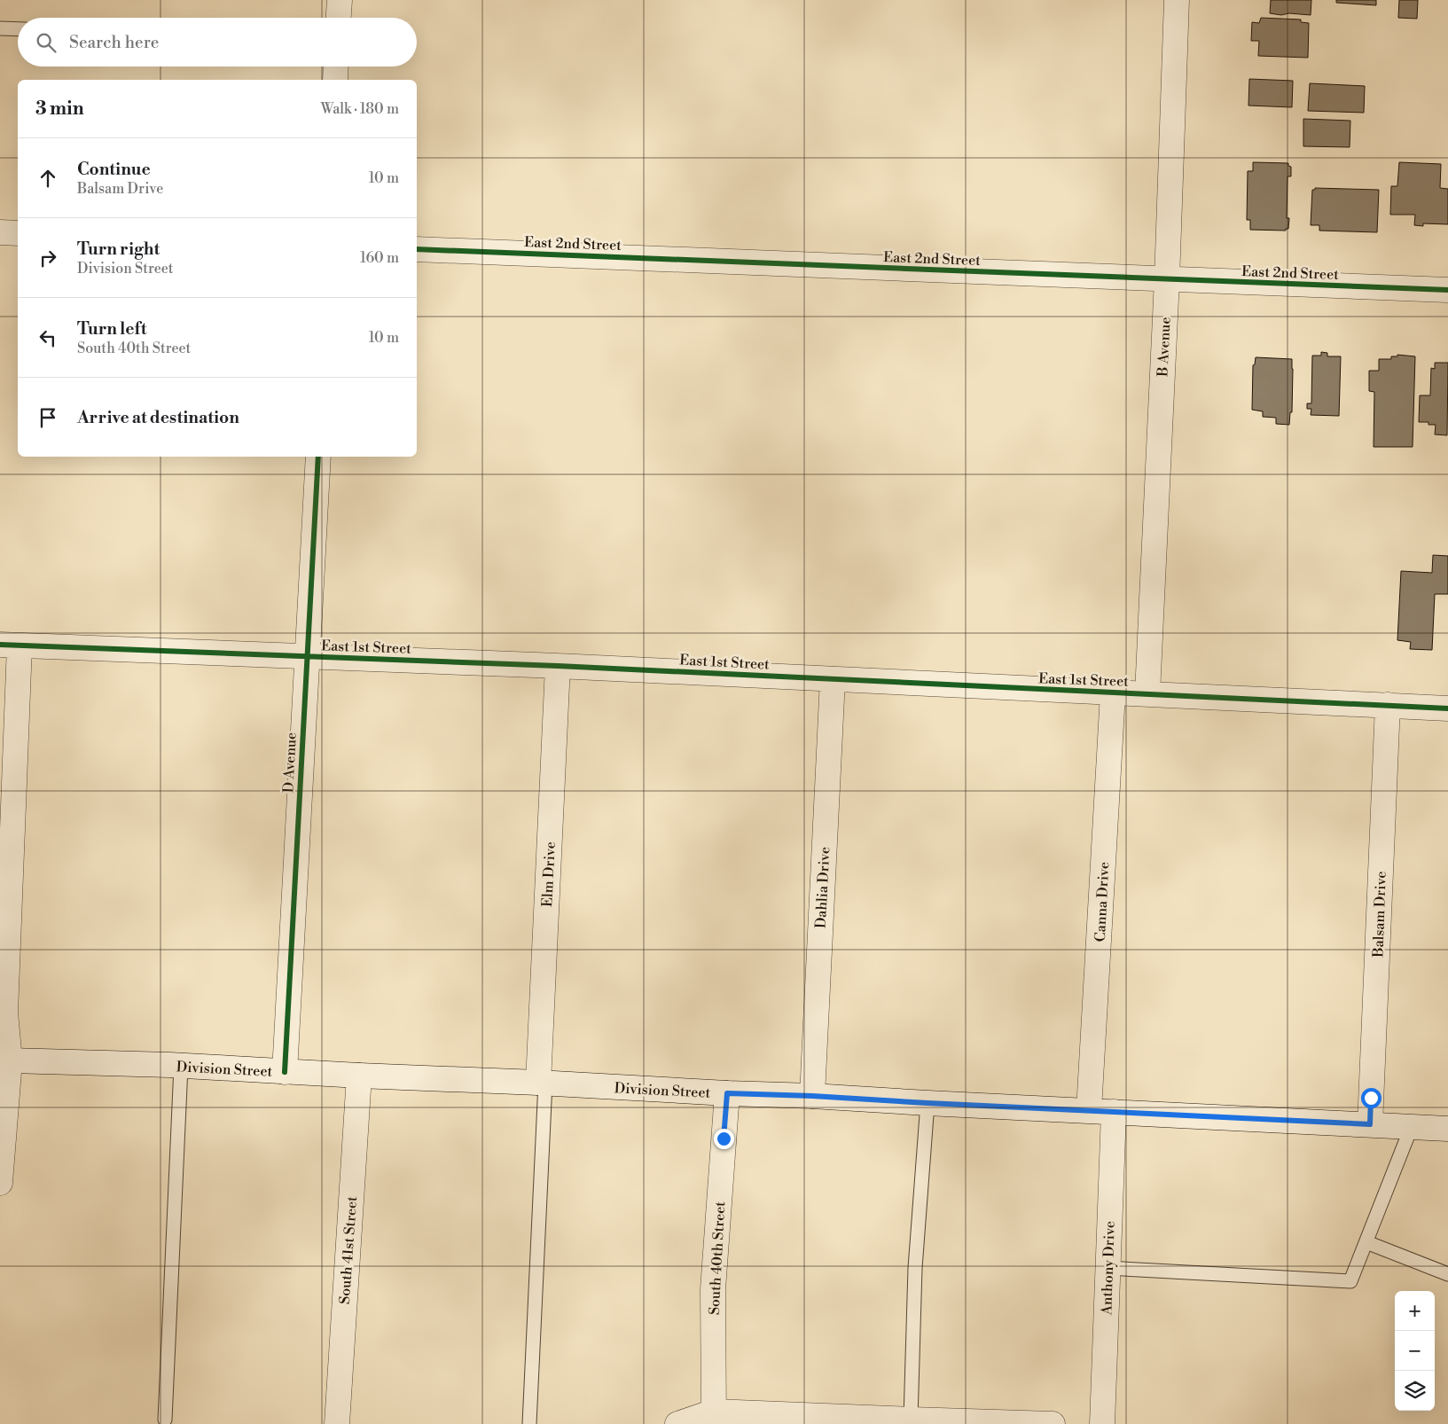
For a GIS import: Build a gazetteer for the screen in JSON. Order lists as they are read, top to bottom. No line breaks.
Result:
{"streets":{"street":["East 2nd Street","B Avenue","East 1st Street","D Avenue","Elm Drive","Dahlia Drive","Canna Drive","Balsam Drive","Division Street","South 41st Street","South 40th Street","Anthony Drive"]},"crossings":[["East 2nd Street","B Avenue"],["B Avenue","East 1st Street"],["East 1st Street","D Avenue"],["East 1st Street","Elm Drive"],["East 1st Street","Dahlia Drive"],["East 1st Street","Canna Drive"],["East 1st Street","Balsam Drive"],["D Avenue","Division Street"],["Elm Drive","Division Street"],["Dahlia Drive","Division Street"],["Canna Drive","Division Street"],["Balsam Drive","Division Street"],["Division Street","South 41st Street"],["Division Street","South 40th Street"],["Division Street","Anthony Drive"]],"page":{"search":"Search here","heading":["3 min","Walk · 180 m"],"list":[["Continue","Balsam Drive","10 m"],["Turn right","Division Street","160 m"],["Turn left","South 40th Street","10 m"],"Arrive at destination"],"map_buttons":["+","−"]}}
